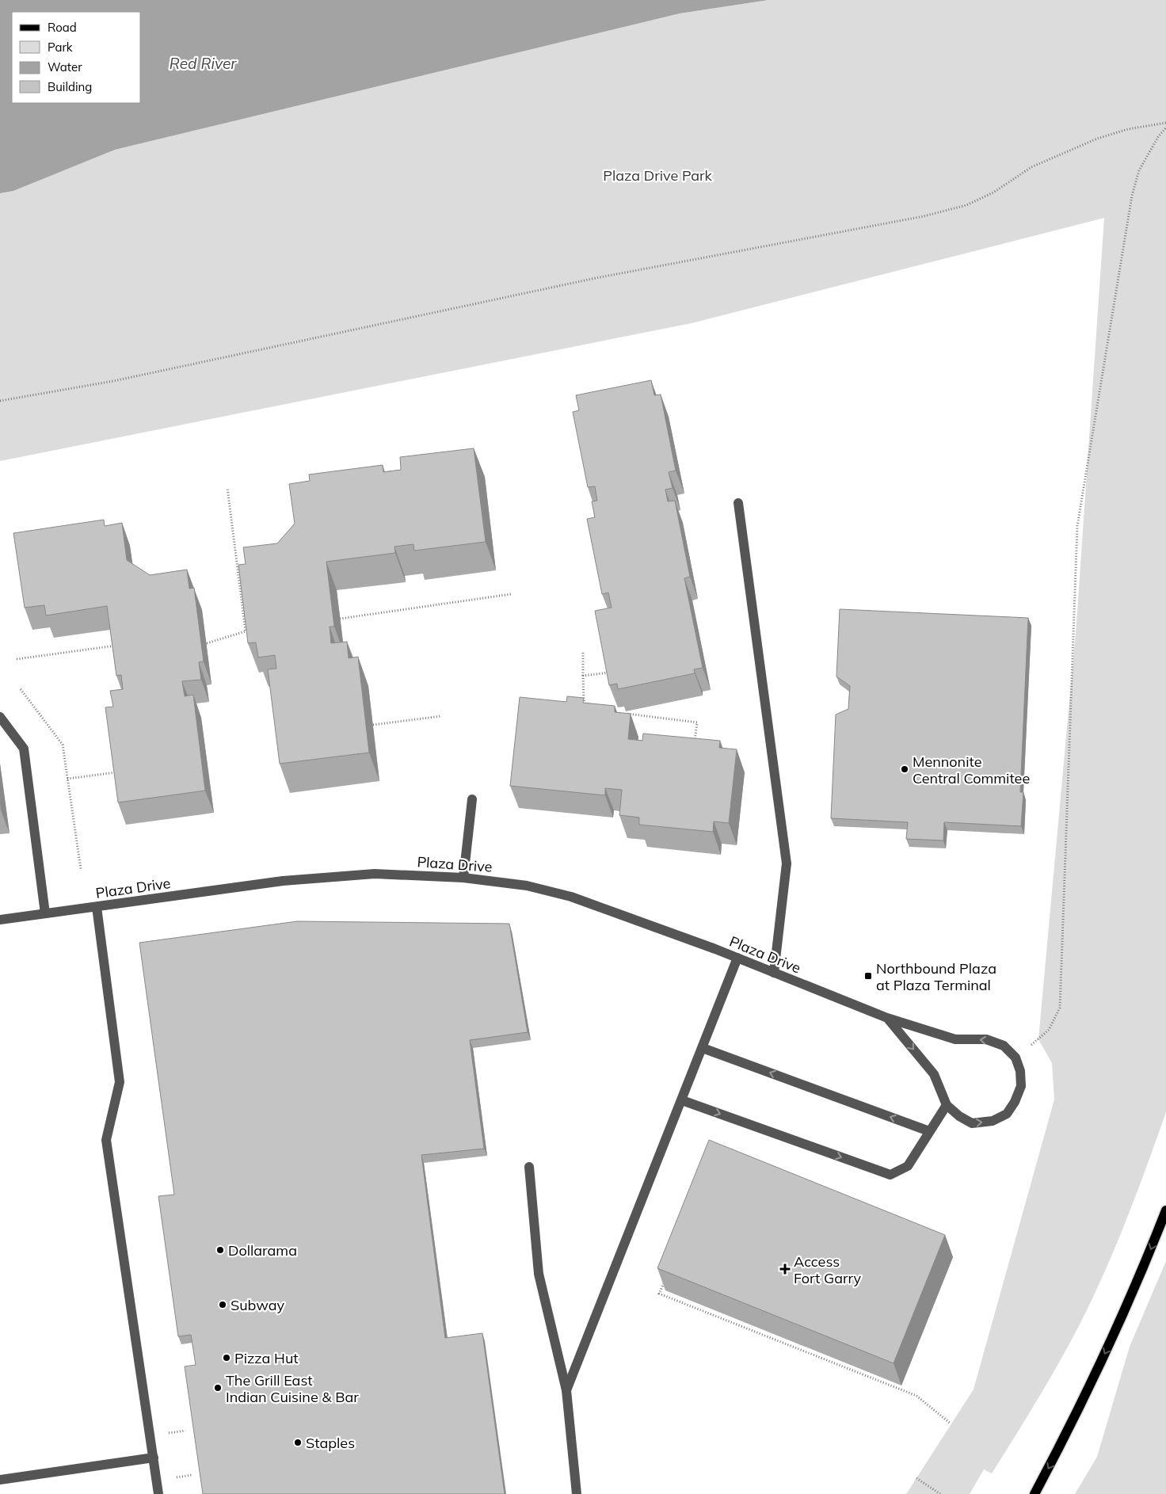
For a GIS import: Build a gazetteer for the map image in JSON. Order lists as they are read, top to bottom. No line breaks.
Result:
{"streets":{"street":["Plaza Drive"]},"water":["Red River"],"parks":["Plaza Drive Park"],"places":{"other":["Mennonite Central Commitee","Dollarama","Subway","Pizza Hut","The Grill East Indian Cuisine & Bar","Staples"],"transit":["Northbound Plaza at Plaza Terminal"],"health":["Access Fort Garry"]},"legend":["Road","Park","Water","Building"]}
